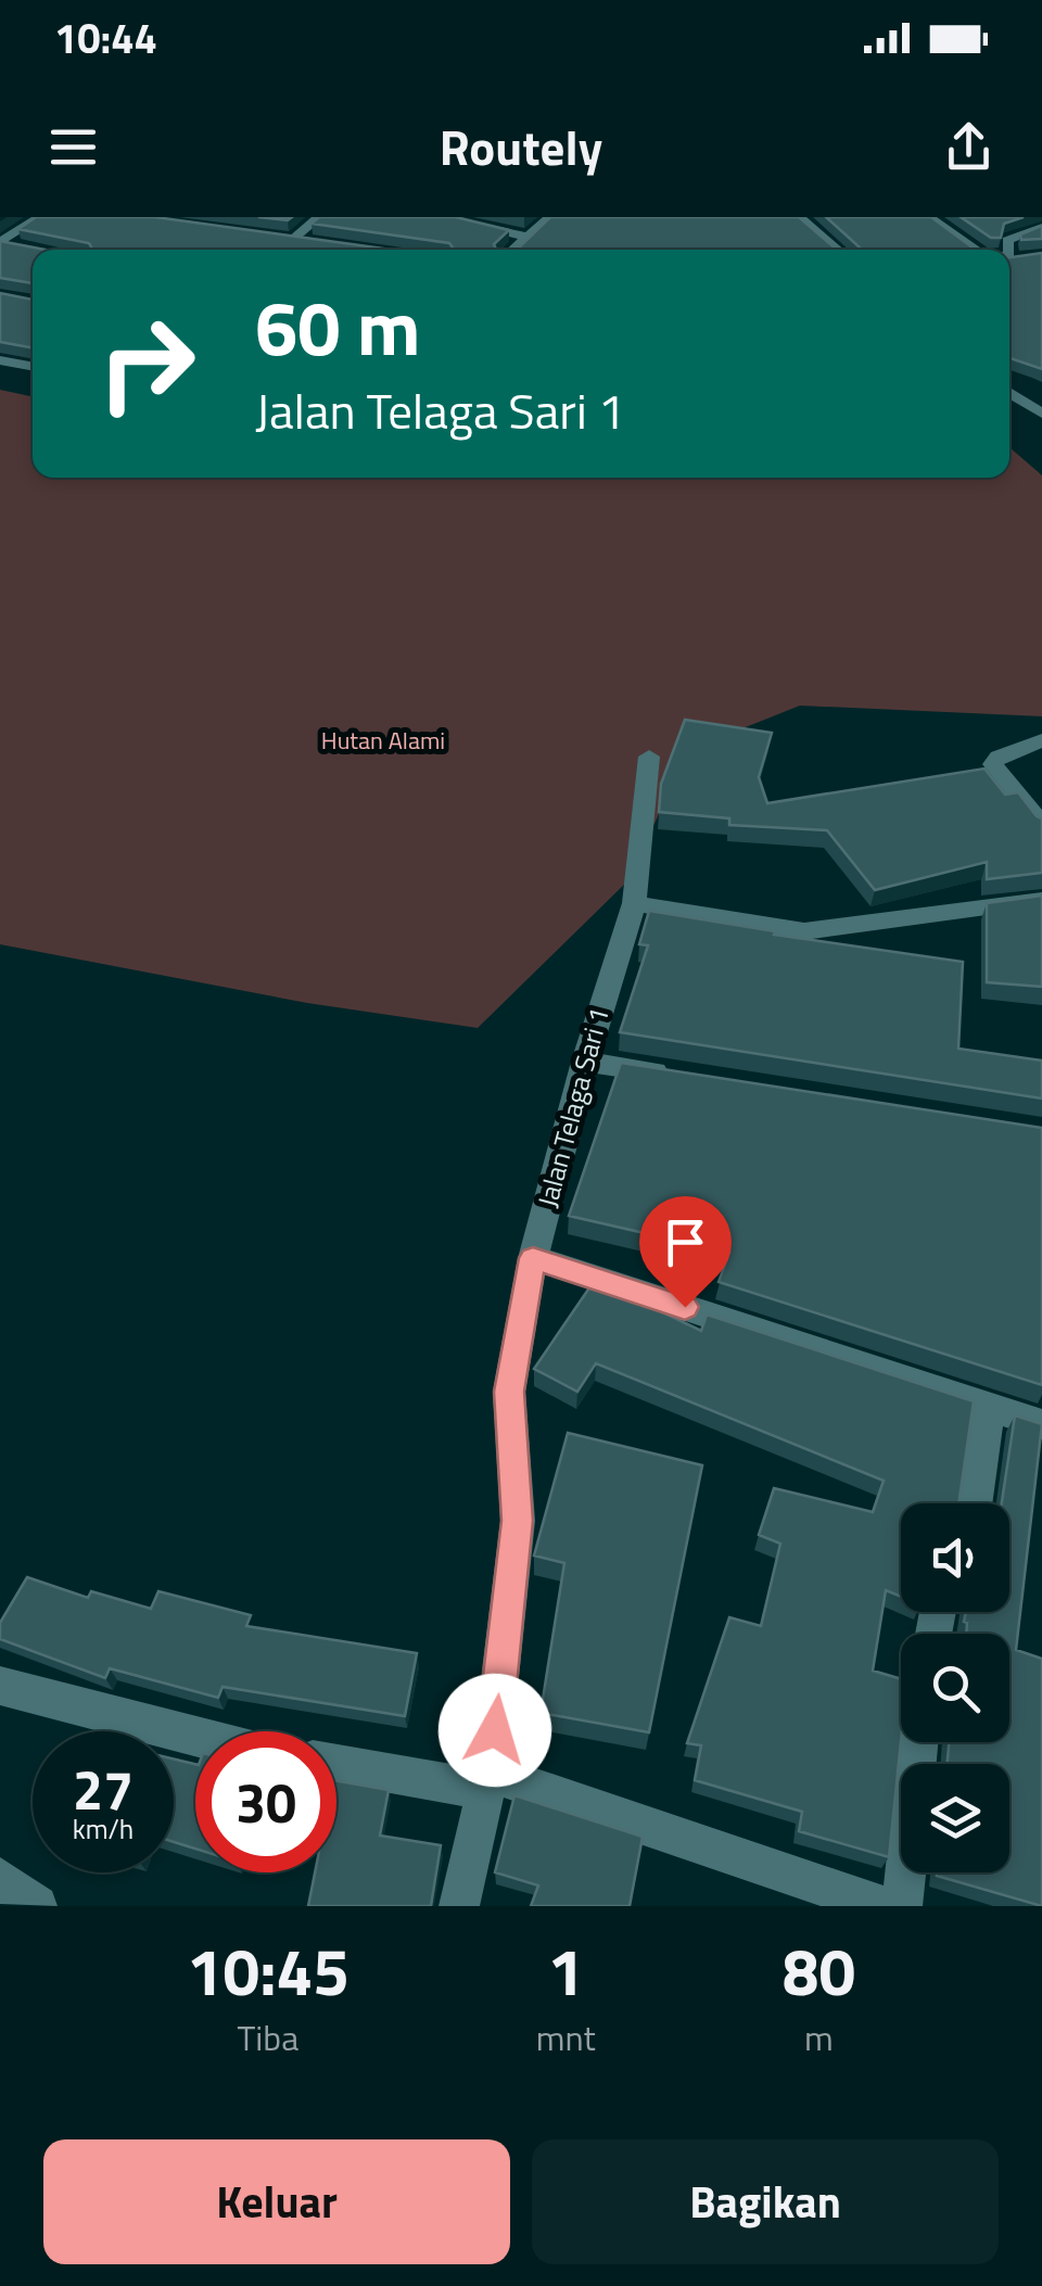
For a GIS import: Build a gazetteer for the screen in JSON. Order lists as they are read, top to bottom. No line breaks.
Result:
{"streets":{"street":["Jalan Telaga Sari 1"]},"parks":["Hutan Alami"],"page":{"status":"10:44","header":"Routely","turn":["60 m","Jalan Telaga Sari 1"],"speed":"27 km/h","limit":"30","eta":["10:45","Tiba","1","mnt","80","m"],"buttons":["Keluar","Bagikan"]}}
